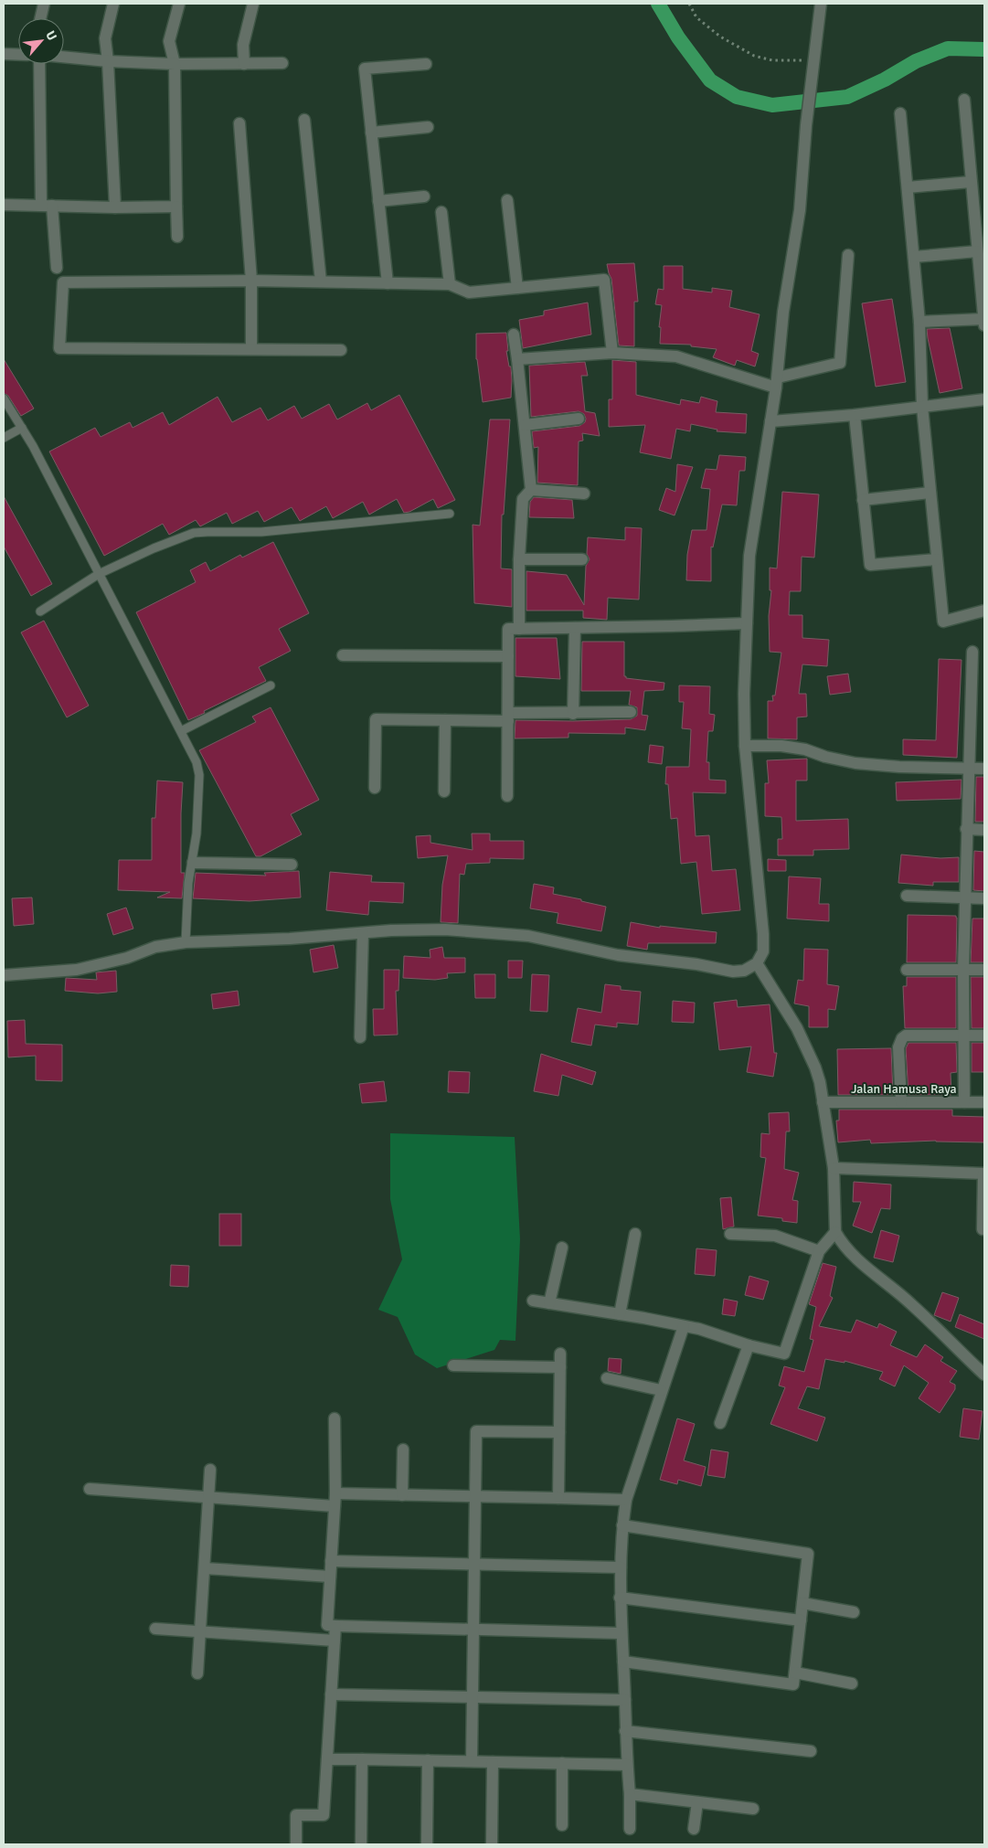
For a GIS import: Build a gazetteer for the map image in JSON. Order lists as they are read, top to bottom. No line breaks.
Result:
{"streets":{"street":["Jalan Hamusa Raya"]},"north":"top right"}
